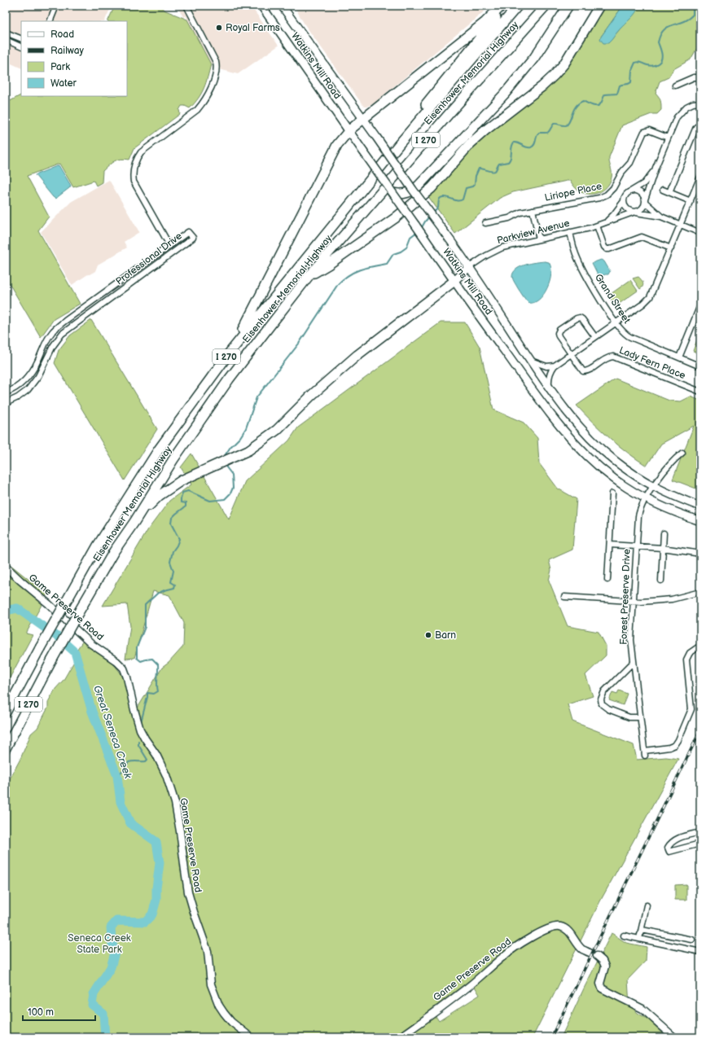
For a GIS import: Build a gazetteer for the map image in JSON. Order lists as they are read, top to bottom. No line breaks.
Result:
{"streets":{"highway":["Eisenhower Memorial Highway","I 270"],"main road":["Watkins Mill Road"],"street":["Liriope Place","Parkview Avenue","Professional Drive","Grand Street","Lady Fern Place","Forest Preserve Drive","Game Preserve Road"]},"crossings":[["Watkins Mill Road","Parkview Avenue"],["Watkins Mill Road","Forest Preserve Drive"],["Parkview Avenue","Grand Street"]],"water":["Great Seneca Creek"],"parks":["Seneca Creek State Park"],"places":["Royal Farms","Barn"],"legend":["Road","Railway","Park","Water"],"scale_bar":"100 m"}
